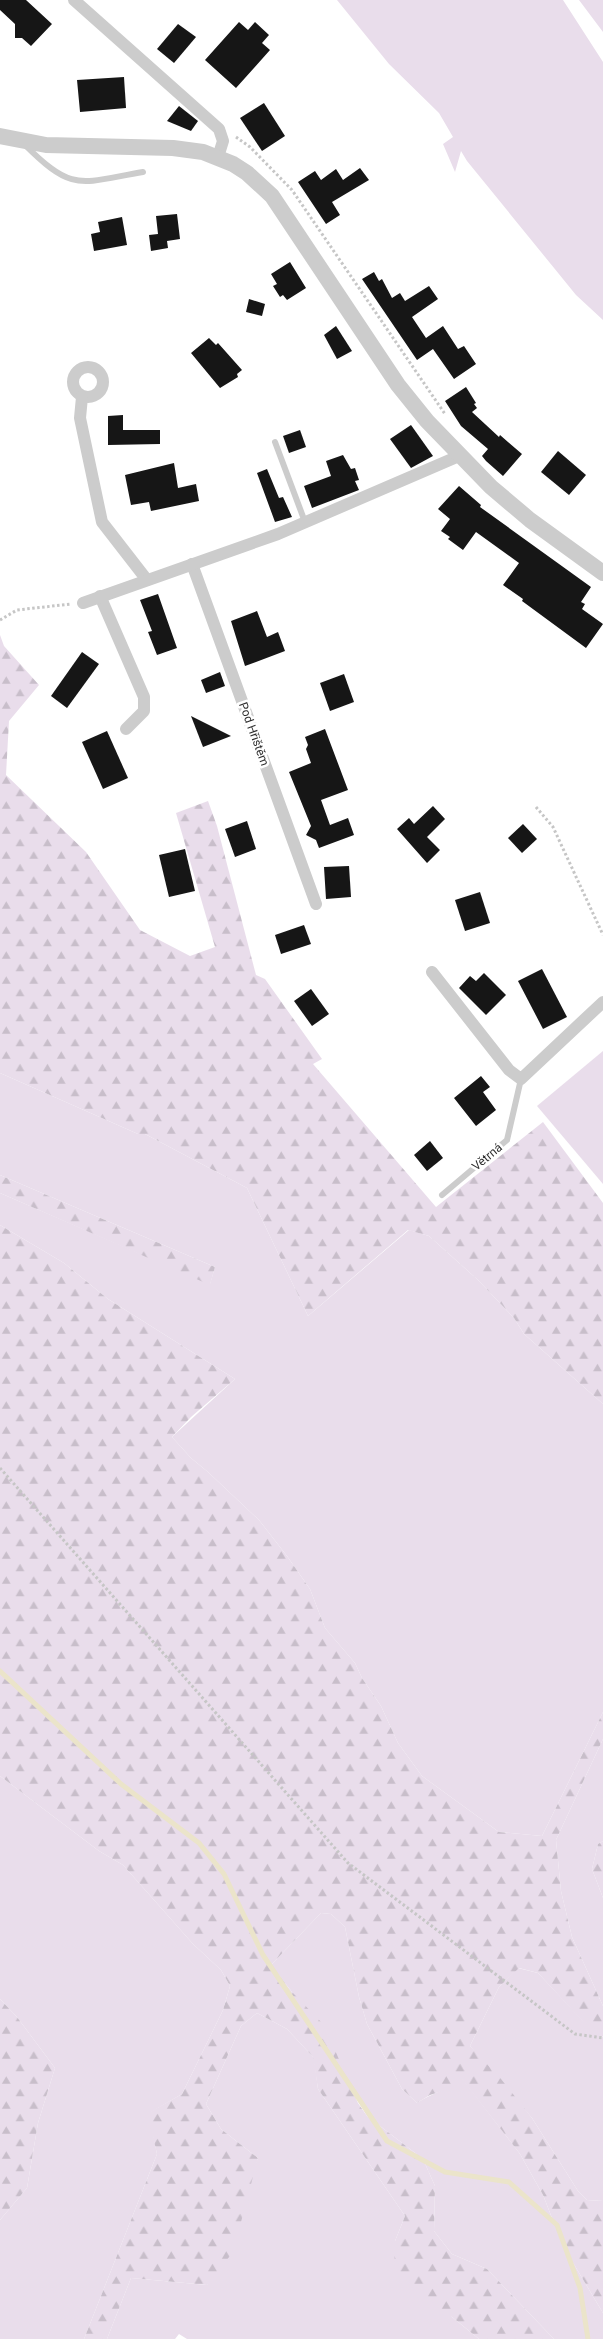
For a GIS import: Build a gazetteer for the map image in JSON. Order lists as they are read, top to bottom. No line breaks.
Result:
{"streets":{"street":["Pod Hřištěm"],"lane":["Větrná"]}}
